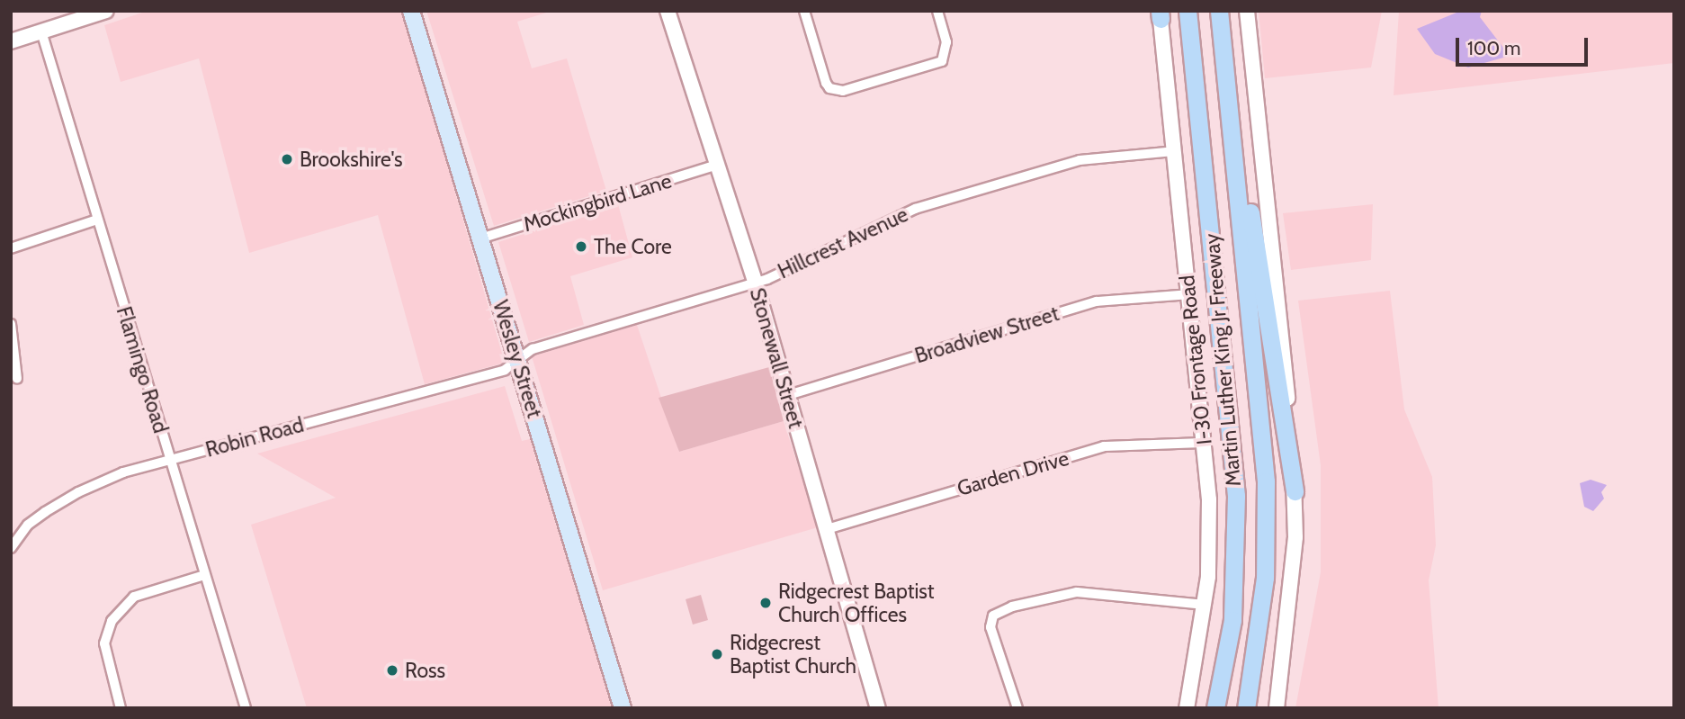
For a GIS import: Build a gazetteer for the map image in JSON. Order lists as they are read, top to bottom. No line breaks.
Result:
{"streets":{"highway":["Martin Luther King Jr Freeway"],"main road":["Stonewall Street","Wesley Street","I-30 Frontage Road"],"street":["Mockingbird Lane","Hillcrest Avenue","Broadview Street","Flamingo Road","Robin Road","Garden Drive"]},"crossings":[["Mockingbird Lane","Stonewall Street"],["Mockingbird Lane","Wesley Street"],["Hillcrest Avenue","Stonewall Street"],["Hillcrest Avenue","Wesley Street"],["Hillcrest Avenue","I-30 Frontage Road"],["Hillcrest Avenue","Robin Road"],["Broadview Street","Stonewall Street"],["Broadview Street","I-30 Frontage Road"],["Stonewall Street","Garden Drive"],["Wesley Street","Robin Road"],["I-30 Frontage Road","Garden Drive"],["Flamingo Road","Robin Road"]],"places":["Brookshire's","The Core","Ridgecrest Baptist Church Offices","Ridgecrest Baptist Church","Ross"],"scale_bar":"100 m"}
